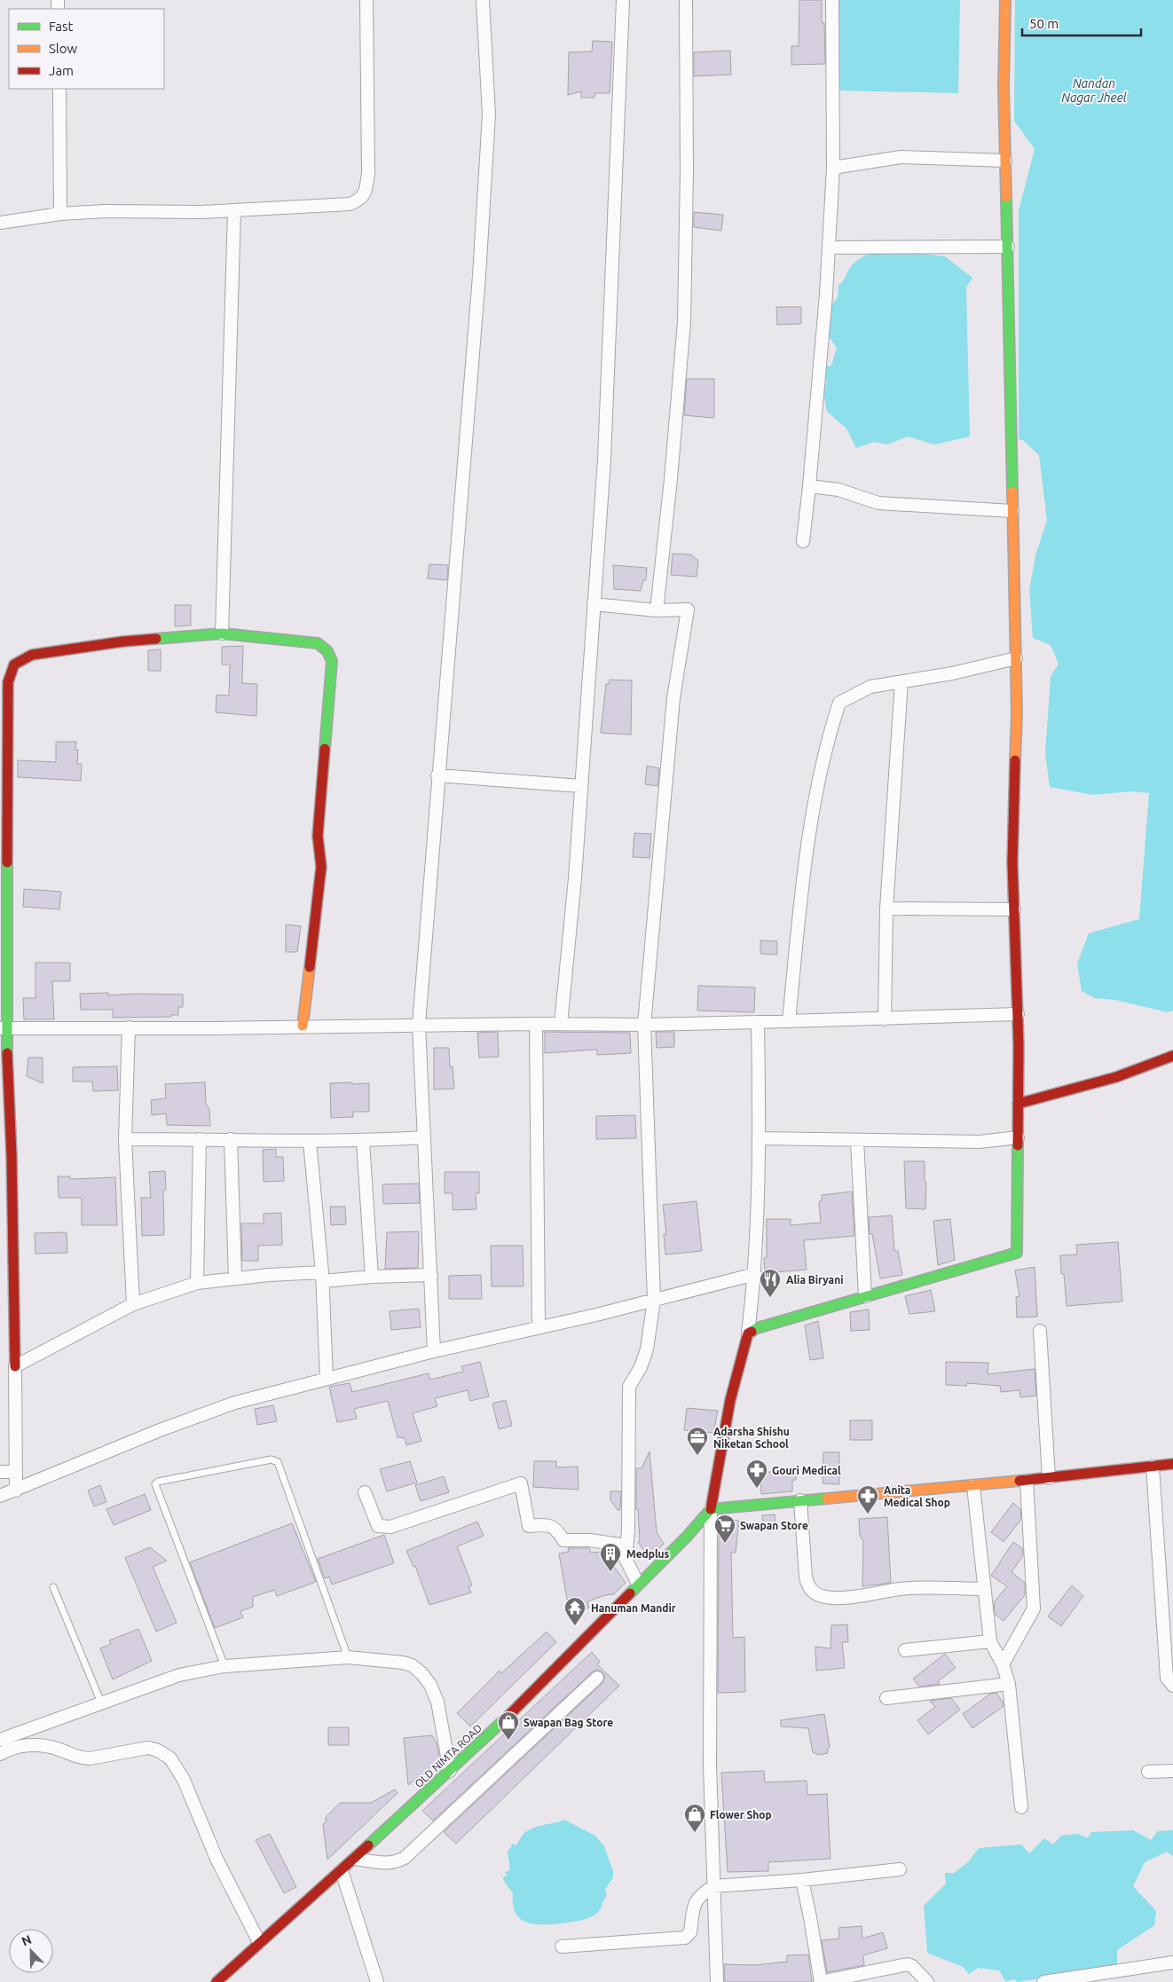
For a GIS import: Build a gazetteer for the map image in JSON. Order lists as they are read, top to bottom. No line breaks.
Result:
{"streets":{"street":["OLD NIMTA ROAD"]},"water":["Nandan Nagar Jheel"],"places":{"restaurant":["Alia Biryani"],"office":["Adarsha Shishu Niketan School"],"pharmacy":["Gouri Medical","Anita Medical Shop"],"supermarket":["Swapan Store"],"building":["Medplus"],"temple":["Hanuman Mandir"],"shop":["Swapan Bag Store","Flower Shop"]},"legend":["Fast","Slow","Jam"],"scale_bar":"50 m","north":"top left"}
